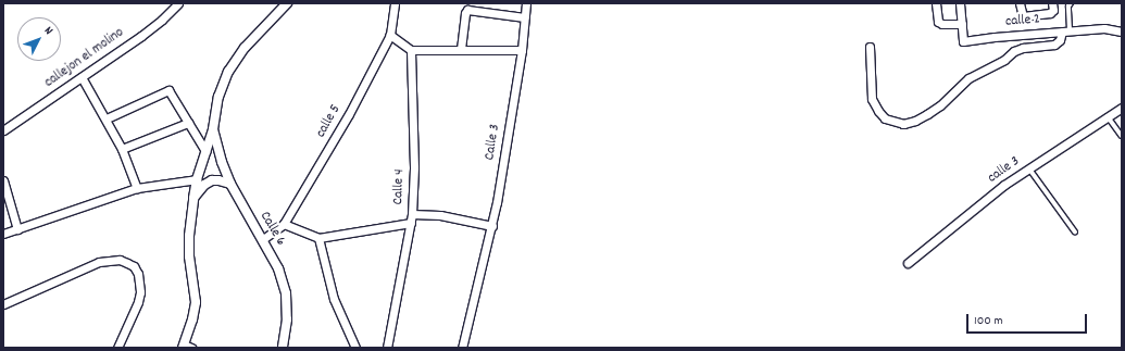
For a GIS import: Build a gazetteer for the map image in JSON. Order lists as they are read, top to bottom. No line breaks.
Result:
{"streets":{"street":["calle 2","callejon el molino","calle 5","Calle 3","calle 3","Calle 4","Calle 6"]},"crossings":[["calle 5","Calle 6"]],"scale_bar":"100 m","north":"top right"}
